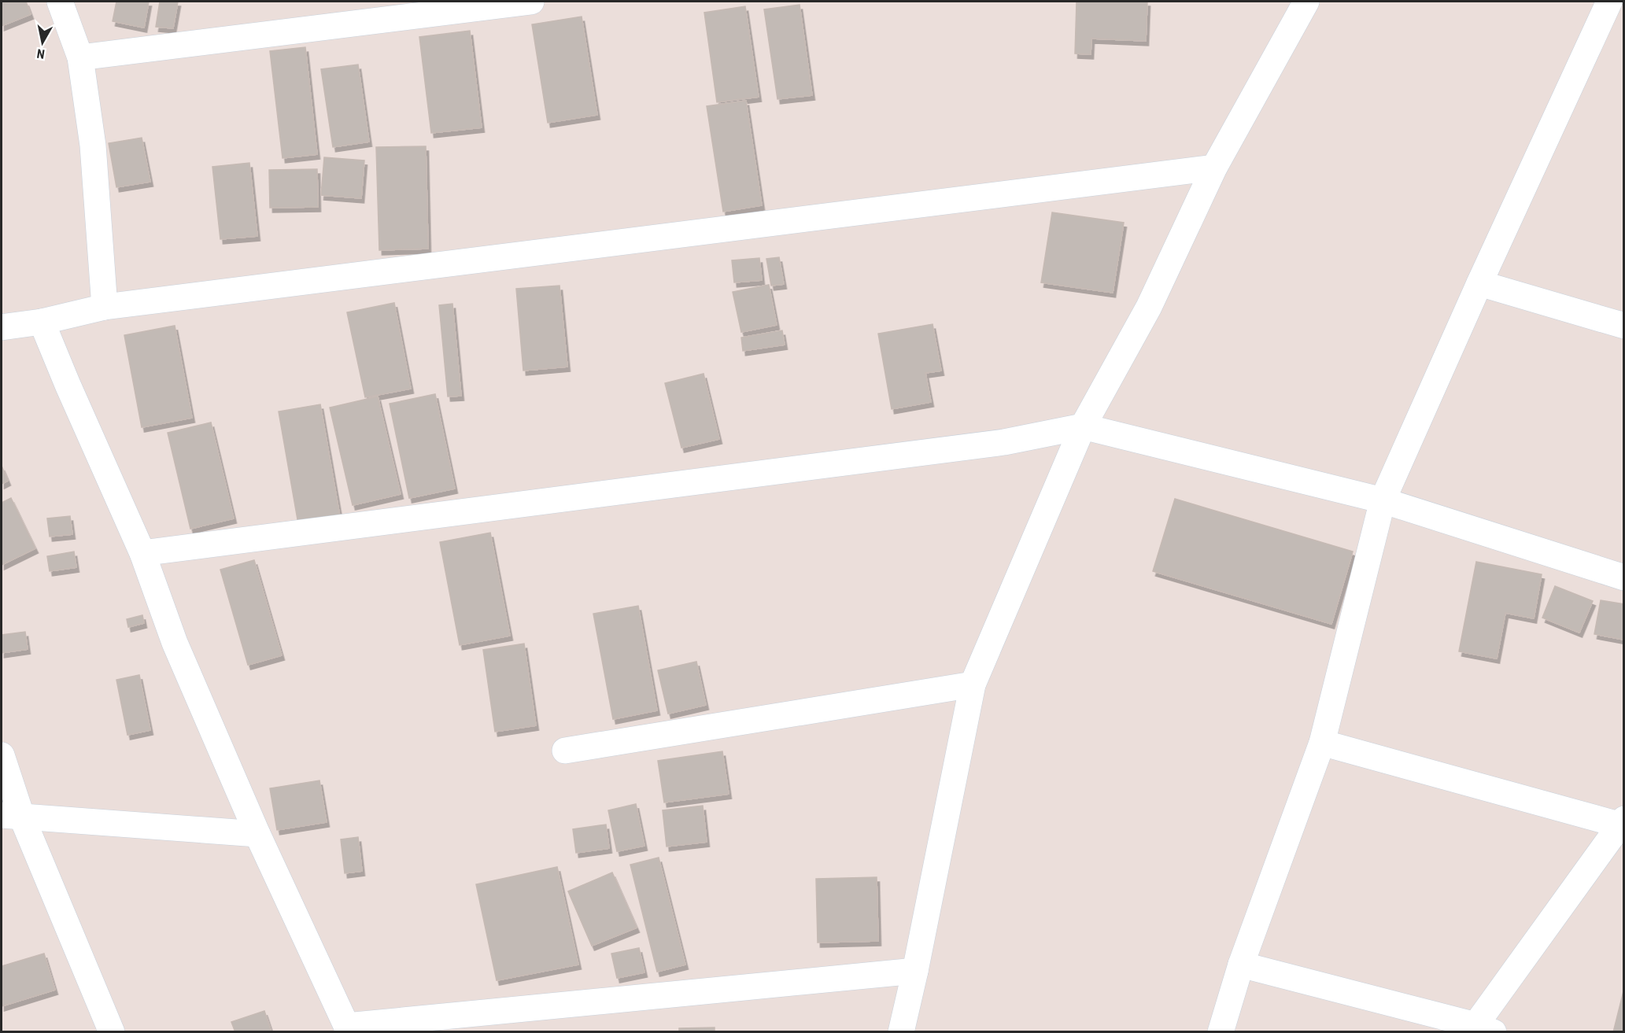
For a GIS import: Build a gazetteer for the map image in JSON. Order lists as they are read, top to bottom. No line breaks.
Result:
{"north":"bottom"}
